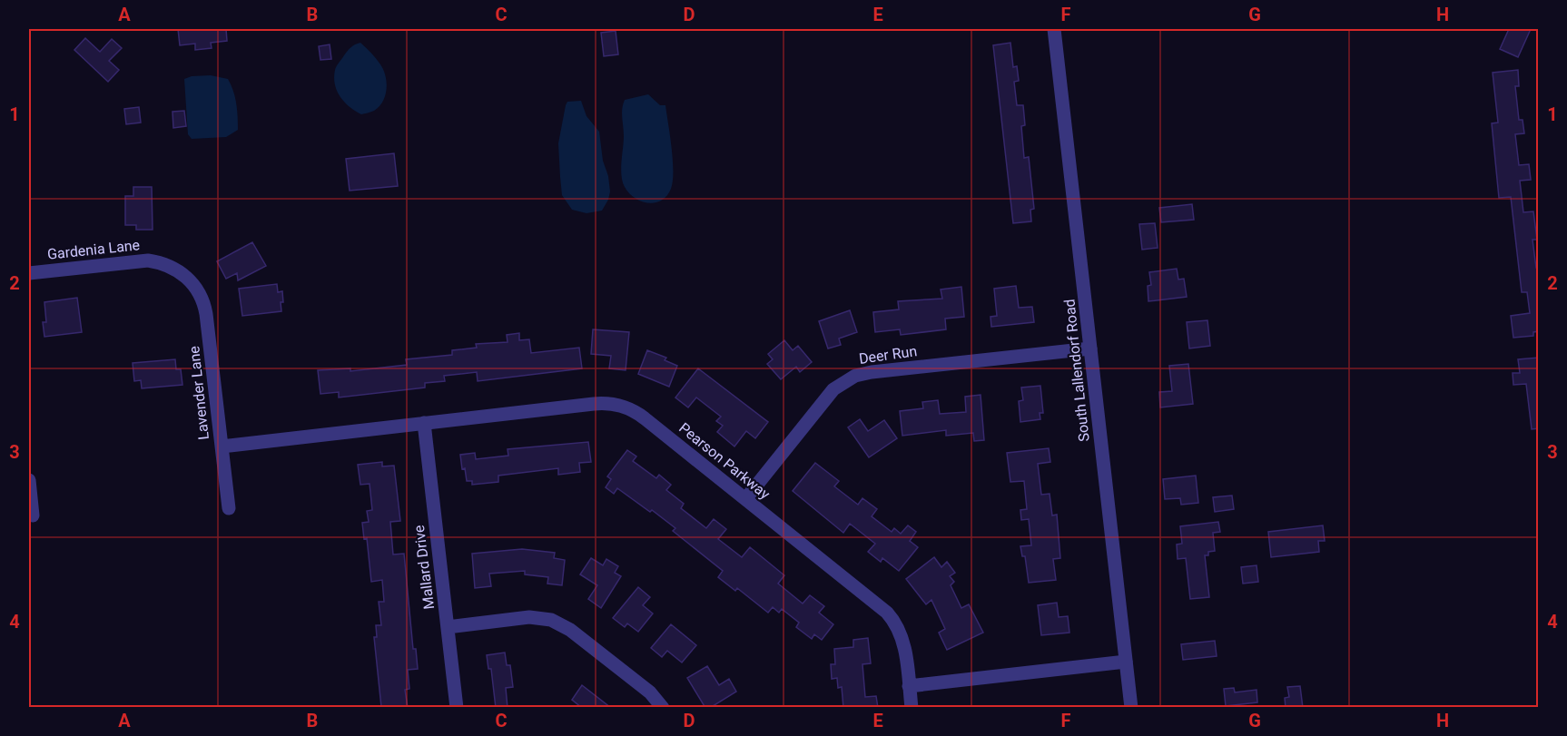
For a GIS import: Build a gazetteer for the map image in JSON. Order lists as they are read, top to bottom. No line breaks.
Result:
{"streets":{"street":["Gardenia Lane","Deer Run","South Lallendorf Road","Lavender Lane","Pearson Parkway","Mallard Drive"]},"crossings":[["Gardenia Lane","Lavender Lane"],["Deer Run","South Lallendorf Road"],["Deer Run","Pearson Parkway"],["Lavender Lane","Pearson Parkway"],["Pearson Parkway","Mallard Drive"]],"grid":{"columns":["A","B","C","D","E","F","G","H"],"rows":["1","2","3","4"]}}
